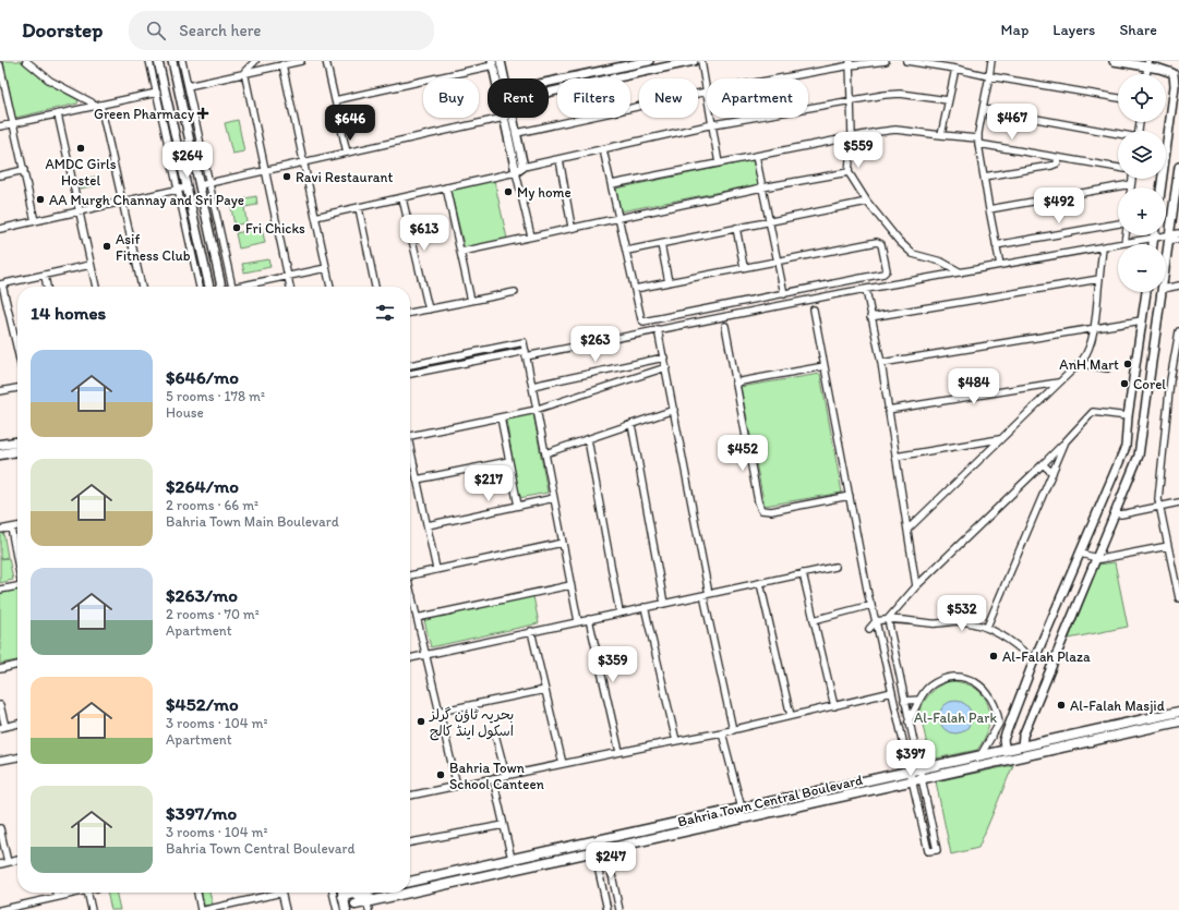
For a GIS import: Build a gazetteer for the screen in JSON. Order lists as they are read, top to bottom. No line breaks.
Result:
{"streets":{"main road":["Bahria Town Central Boulevard"]},"parks":["Al-Falah Park"],"places":{"health":["Green Pharmacy"],"other":["AMDC Girls Hostel","Ravi Restaurant","My home","AA Murgh Channay and Sri Paye","Fri Chicks","Asif Fitness Club","AnH Mart","Corel","Al-Falah Plaza","Al-Falah Masjid","بحریہ ٹاؤن گرلز اسکول اینڈ کالج","Bahria Town School Canteen"]},"page":{"header":"Doorstep","search":"Search here","nav":["Map","Layers","Share"],"map_buttons":["+","−"],"chip":["Buy","Rent","Filters","New","Apartment"],"price":["$467","$646","$559","$264","$492","$613","$263","$484","$452","$217","$532","$359","$397","$247"],"heading":"14 homes","list":[{"name":"$646/mo","note":"5 rooms · 178 m² · House"},{"name":"$264/mo","note":"2 rooms · 66 m² · Bahria Town Main Boulevard"},{"name":"$263/mo","note":"2 rooms · 70 m² · Apartment"},{"name":"$452/mo","note":"3 rooms · 104 m² · Apartment"},{"name":"$397/mo","note":"3 rooms · 104 m² · Bahria Town Central Boulevard"}]}}
